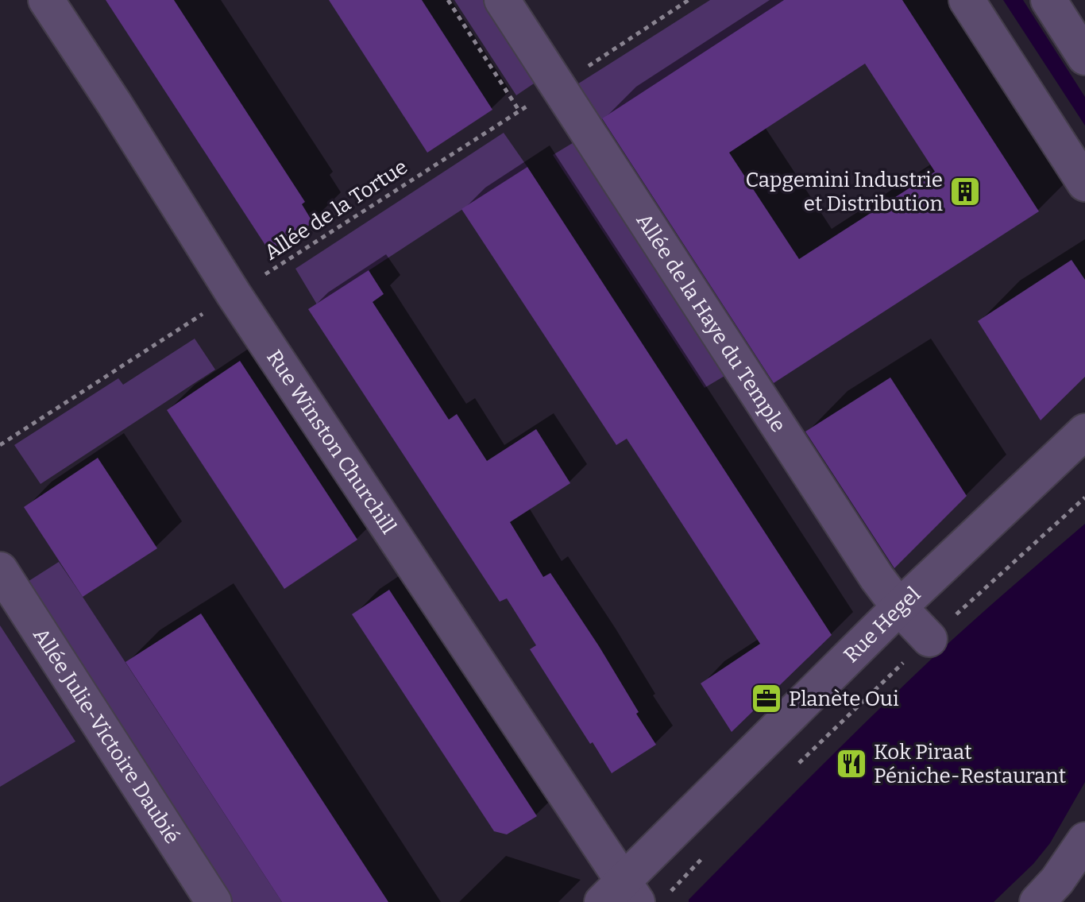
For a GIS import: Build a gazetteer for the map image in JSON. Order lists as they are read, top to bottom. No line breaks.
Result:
{"streets":{"street":["Allée de la Haye du Temple","Rue Winston Churchill","Rue Hegel","Allée Julie-Victoire Daubié"],"path":["Allée de la Tortue"]},"crossings":[["Allée de la Tortue","Allée de la Haye du Temple"],["Allée de la Tortue","Rue Winston Churchill"],["Allée de la Haye du Temple","Rue Hegel"],["Rue Winston Churchill","Rue Hegel"]],"places":{"building":["Capgemini Industrie et Distribution"],"office":["Planète Oui"],"restaurant":["Kok Piraat Péniche-Restaurant"]}}
